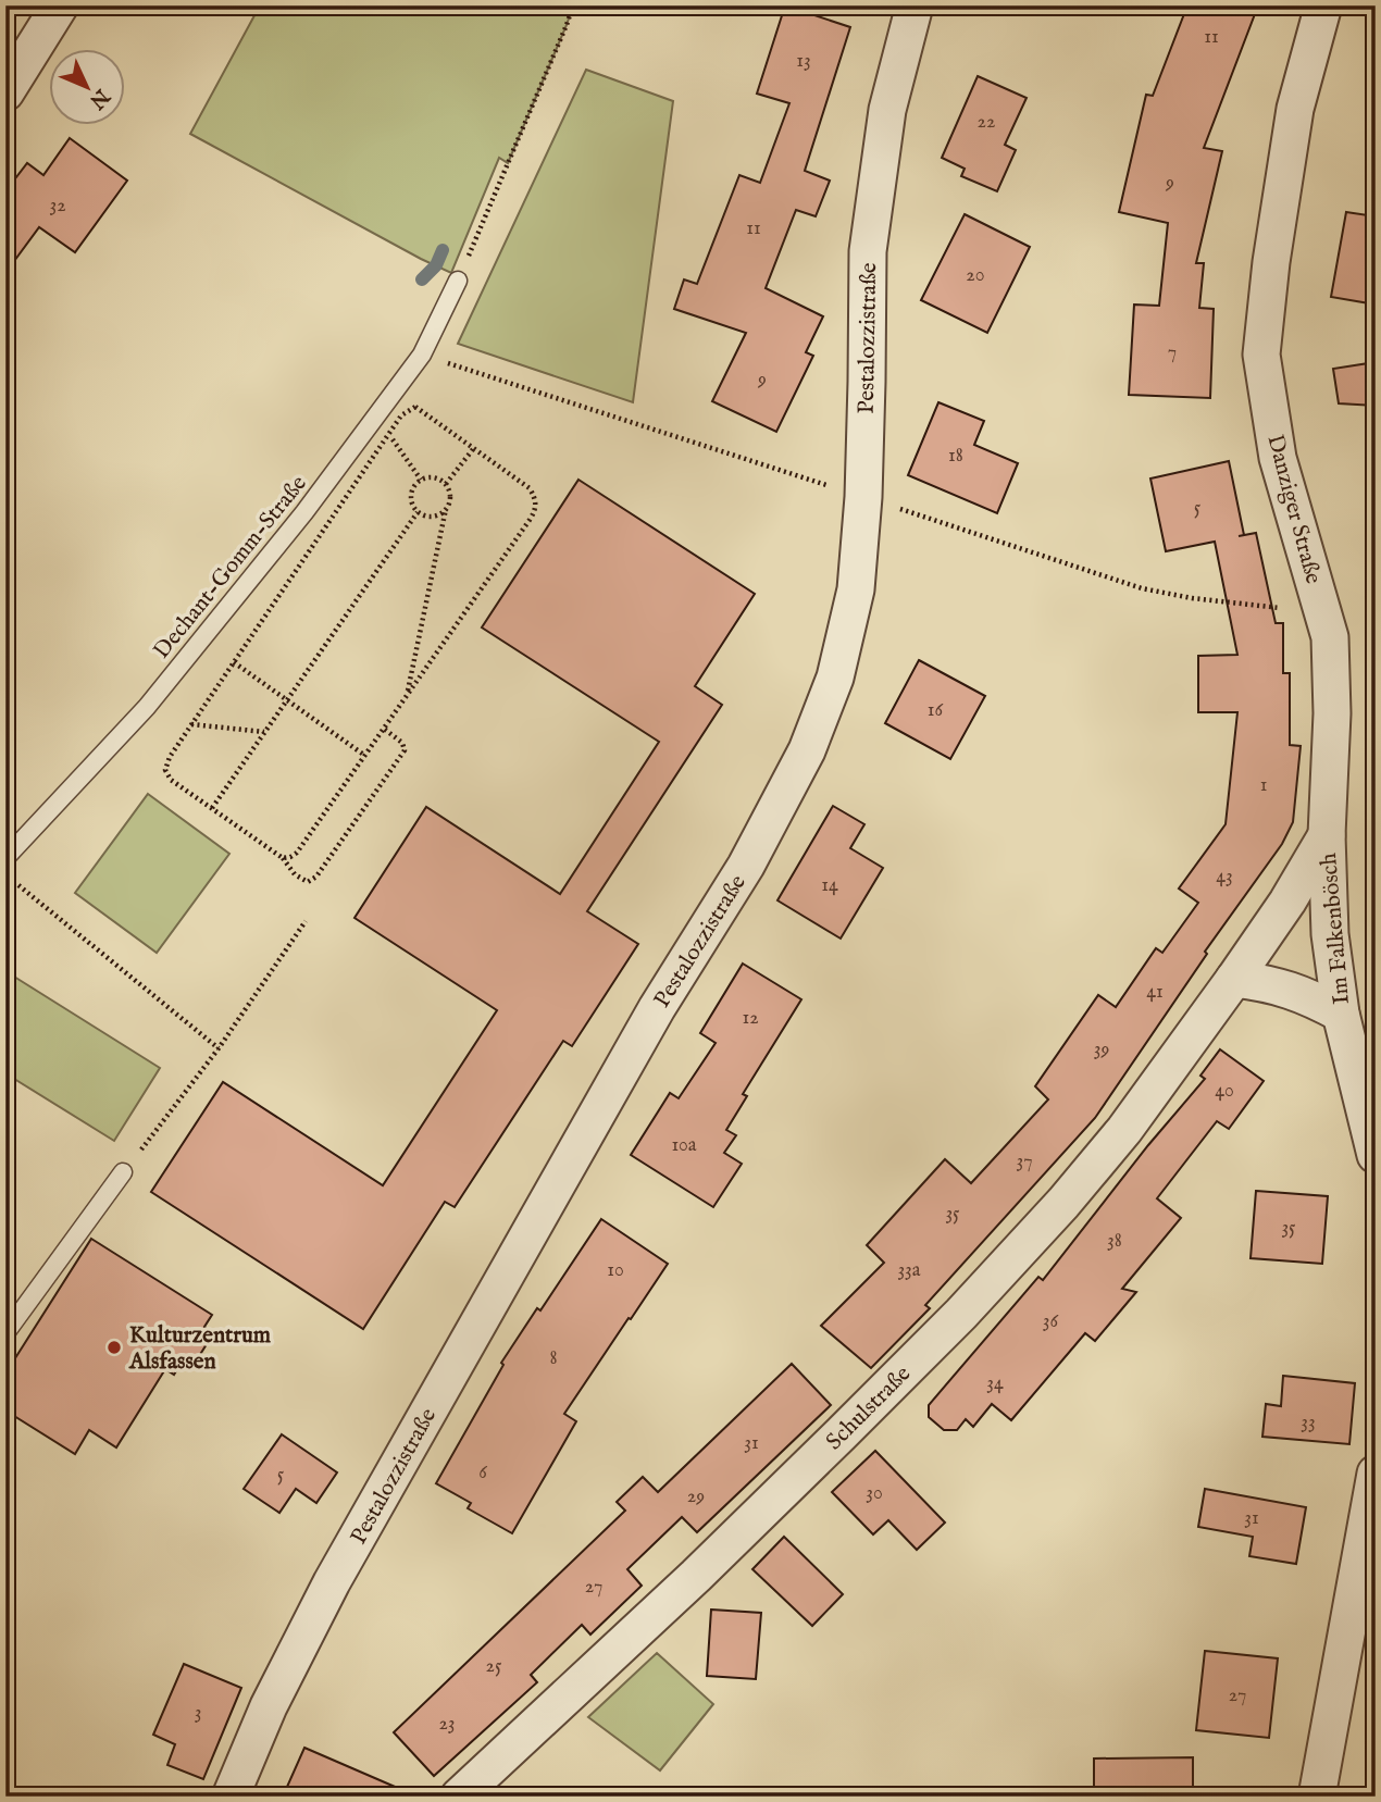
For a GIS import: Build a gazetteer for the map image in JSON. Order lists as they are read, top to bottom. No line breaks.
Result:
{"streets":{"street":["Pestalozzistraße","Danziger Straße","Im Falkenbösch","Schulstraße"],"lane":["Dechant-Gomm-Straße"]},"crossings":[["Danziger Straße","Im Falkenbösch"],["Danziger Straße","Schulstraße"],["Im Falkenbösch","Schulstraße"]],"places":["Kulturzentrum Alsfassen"],"house_numbers":["11","13","22","9","32","11","20","7","9","18","5","16","1","43","14","41","12","39","40","10a","37","35","35","38","10","33a","36","8","34","33","31","6","5","30","29","31","27","25","27","3","23"],"north":"bottom right"}
